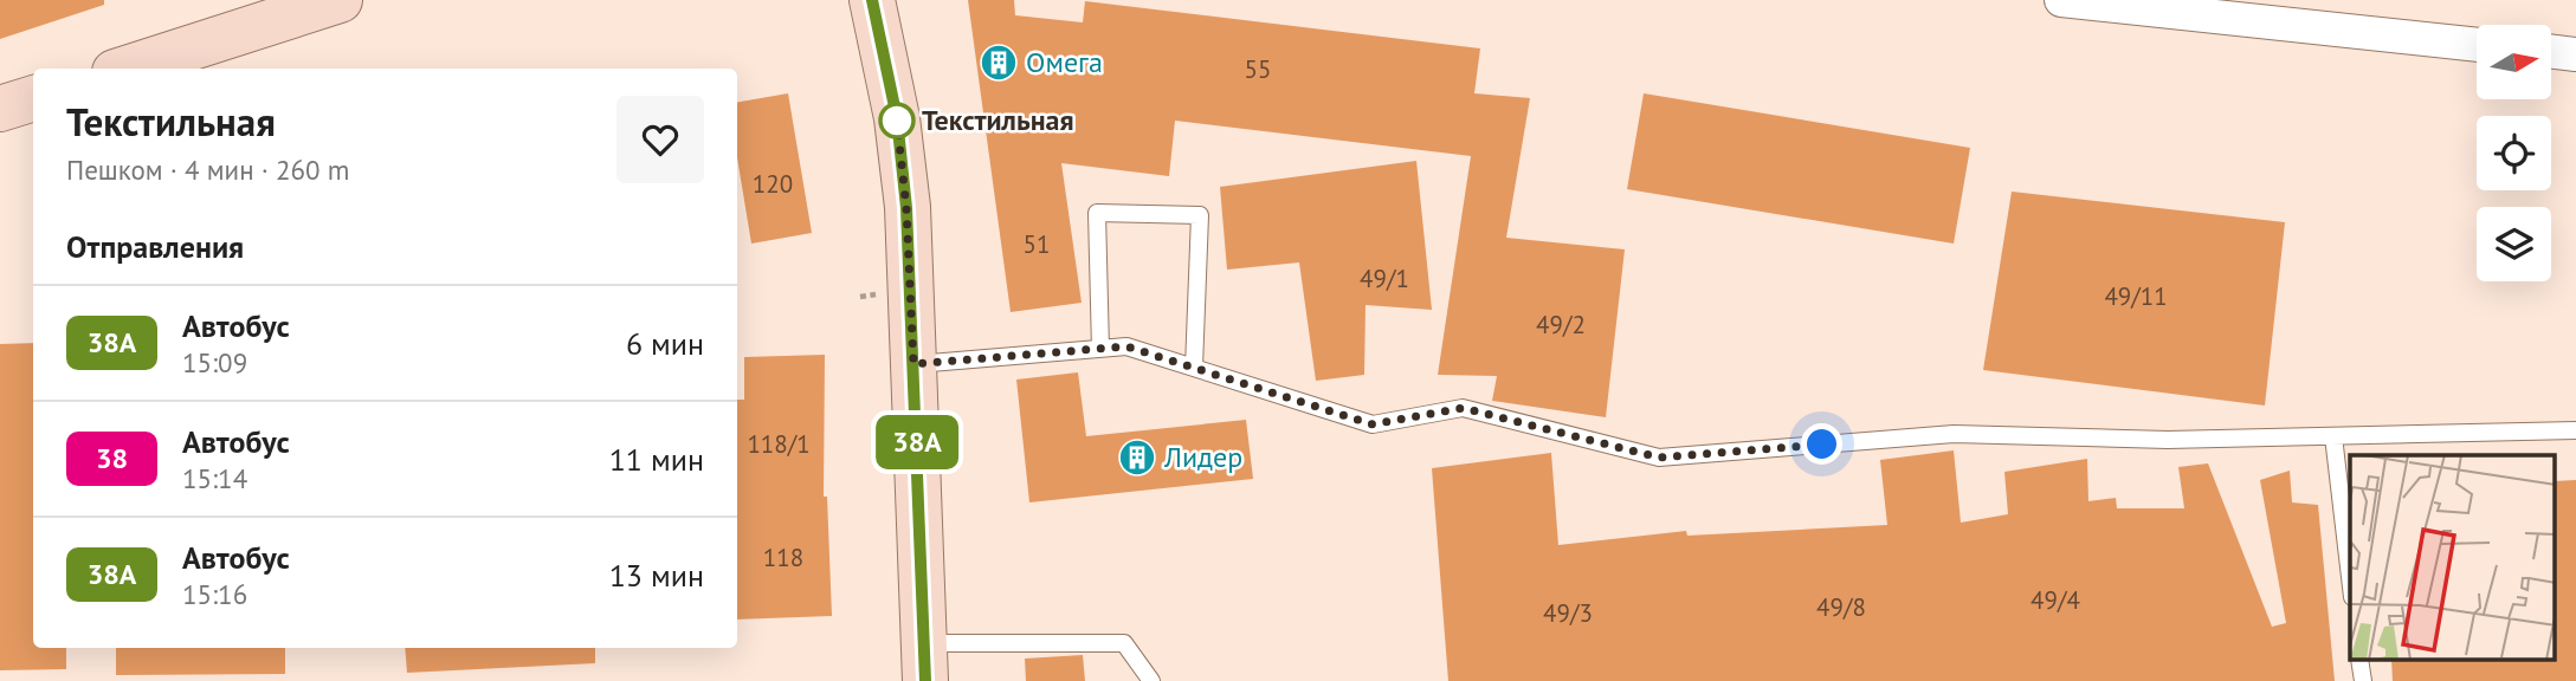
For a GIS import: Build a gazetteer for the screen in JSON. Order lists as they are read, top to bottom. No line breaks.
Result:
{"places":{"building":["Омега","Лидер"],"other":["Текстильная"]},"lines":["bus line 38А"],"house_numbers":["55","120","51","49/1","49/11","49/2","118/1","118","49/4","49/8","49/3"],"north":"right","page":{"on_map":"38А","heading":[["Текстильная","Пешком · 4 мин · 260 m"],"Отправления"],"list":[{"mark":"38А","name":"Автобус","note":"15:09","value":"6 мин"},{"mark":"38","name":"Автобус","note":"15:14","value":"11 мин"},{"mark":"38А","name":"Автобус","note":"15:16","value":"13 мин"}]}}
